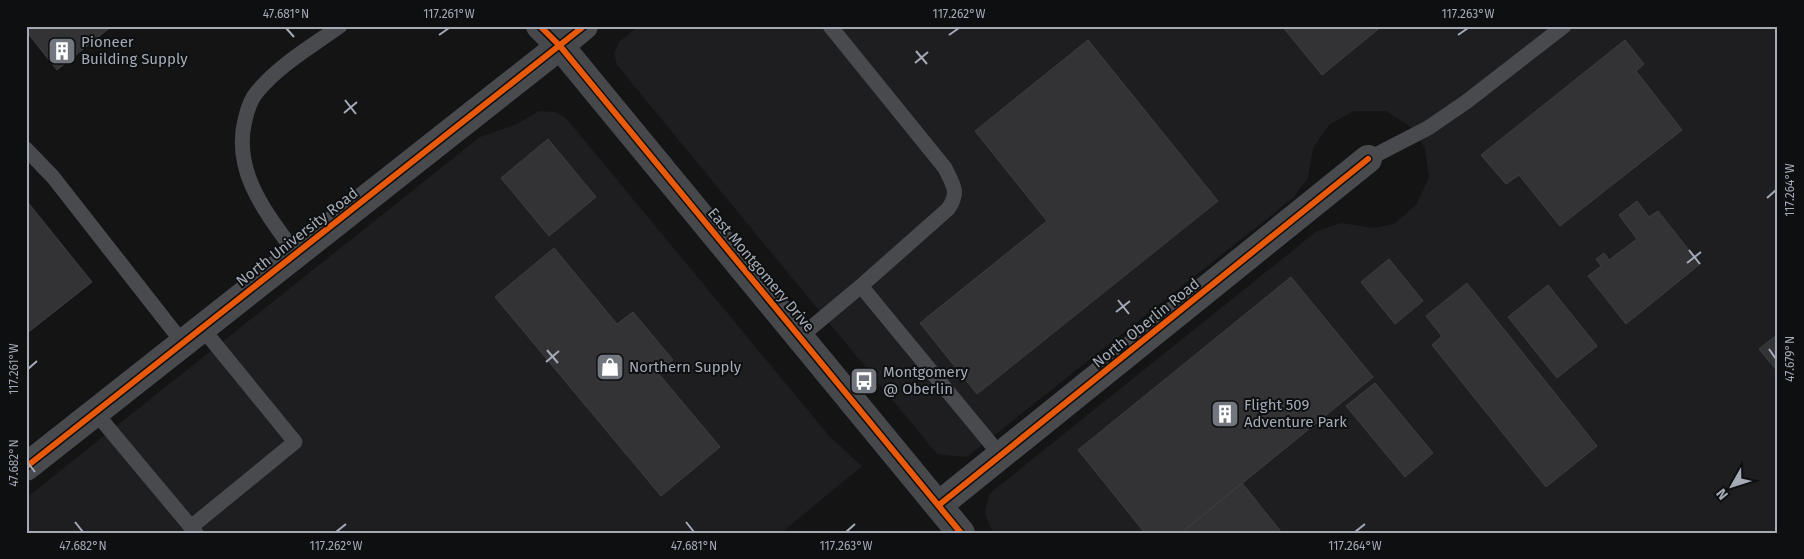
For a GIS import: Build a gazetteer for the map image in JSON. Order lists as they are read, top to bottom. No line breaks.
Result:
{"streets":{"main road":["East Montgomery Drive"],"street":["North University Road","North Oberlin Road"]},"crossings":[["North University Road","East Montgomery Drive"],["East Montgomery Drive","North Oberlin Road"]],"places":{"building":["Pioneer Building Supply","Flight 509 Adventure Park"],"shop":["Northern Supply"],"bus stop":["Montgomery @ Oberlin"]},"north":"bottom left","coordinates":["47.681°N","117.261°W","117.262°W","117.263°W","117.264°W","47.679°N","47.682°N"]}
